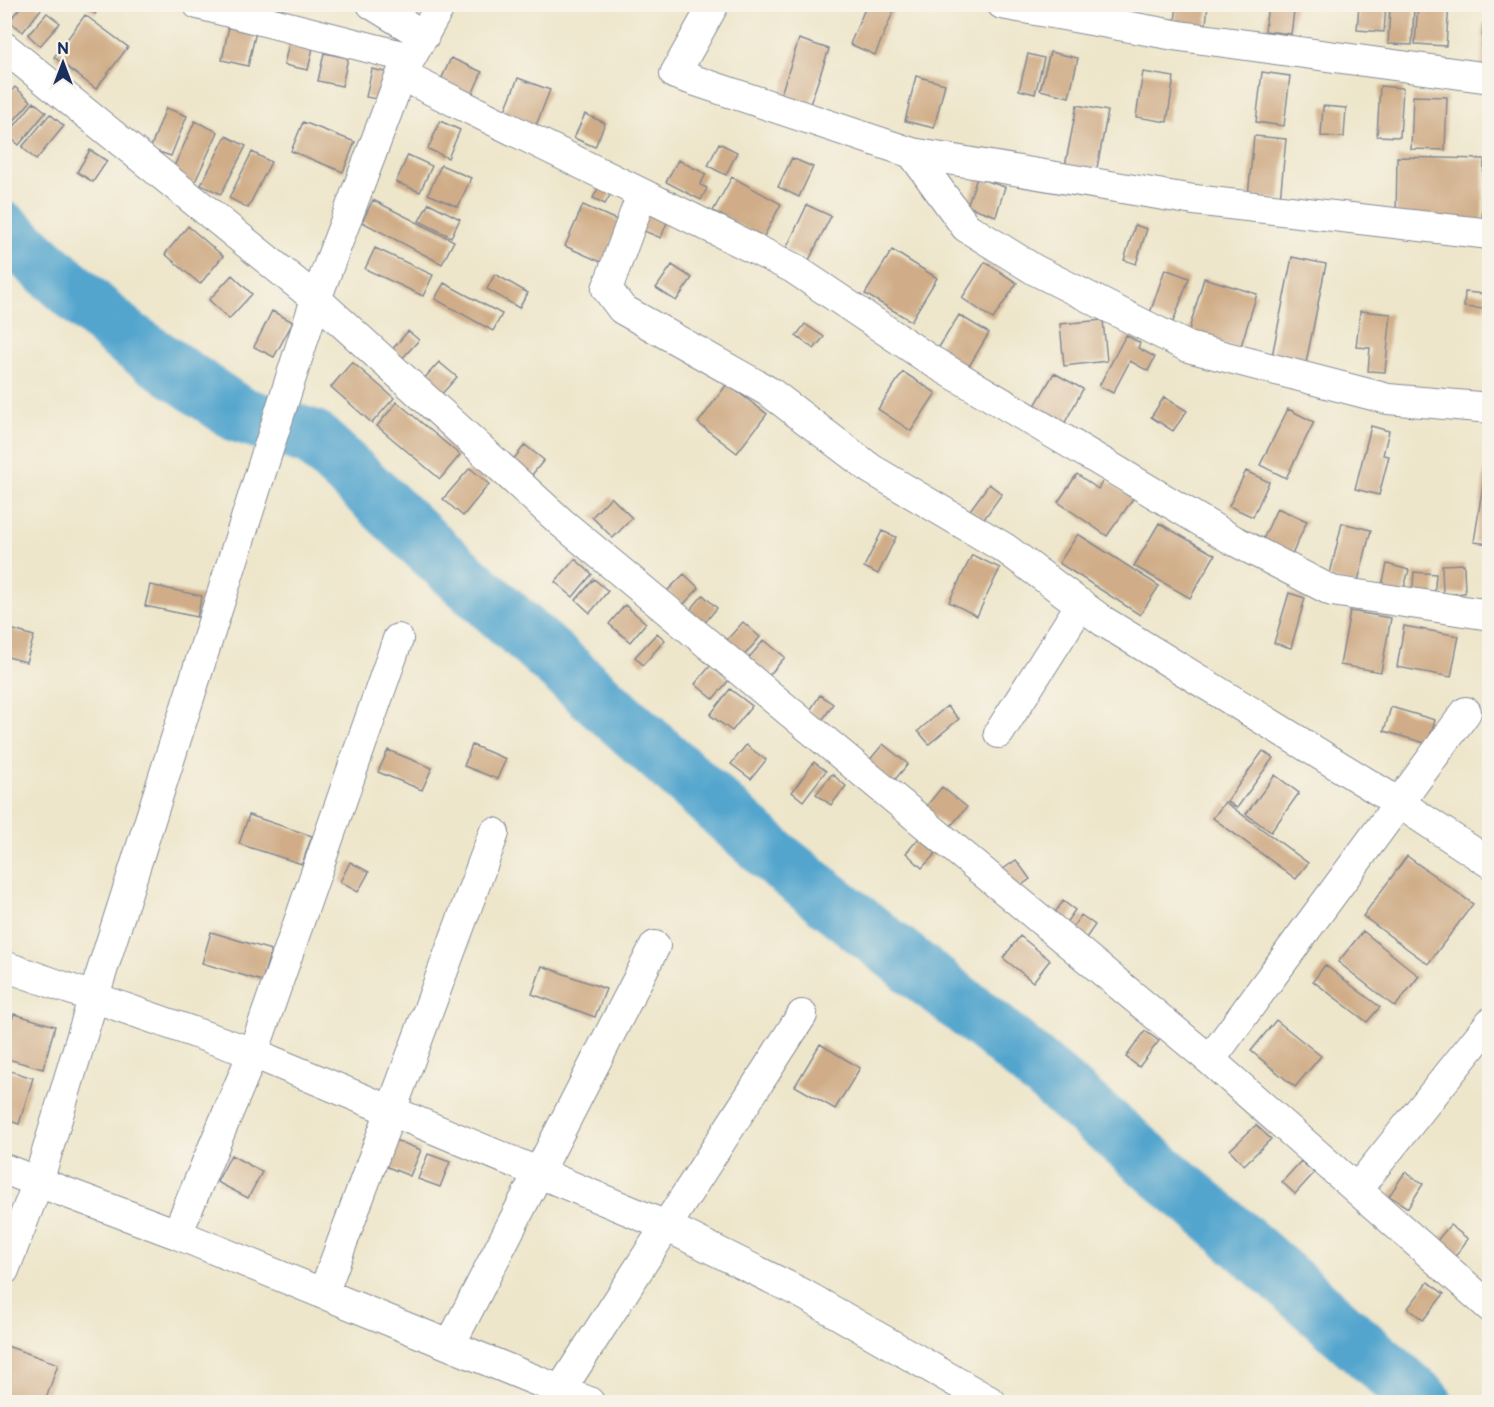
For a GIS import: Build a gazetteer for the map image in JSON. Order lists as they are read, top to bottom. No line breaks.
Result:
{"north":"top"}
